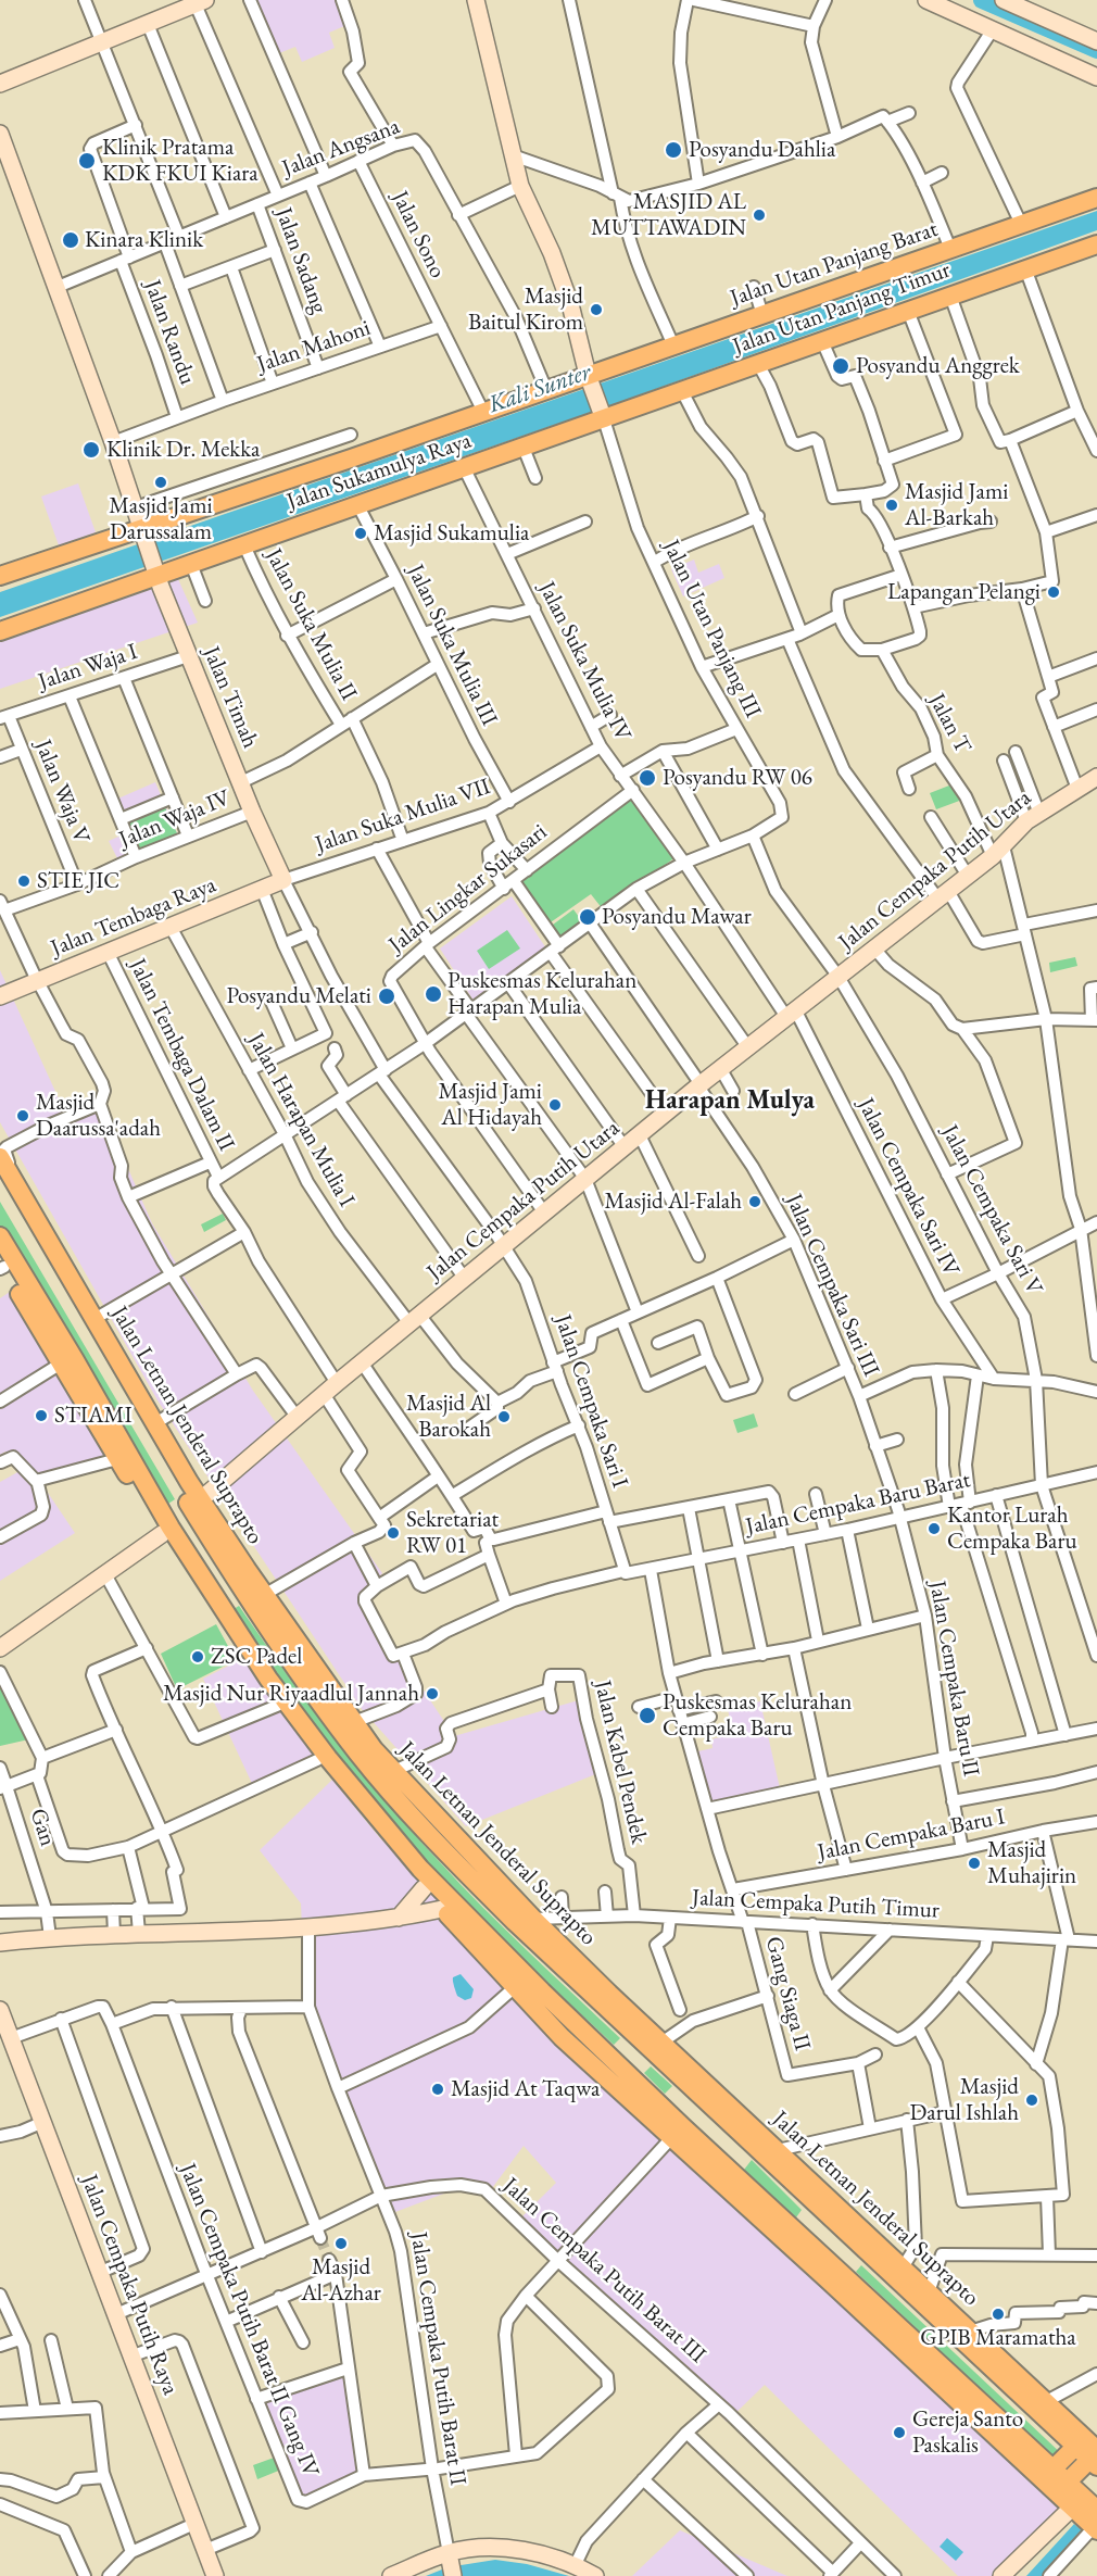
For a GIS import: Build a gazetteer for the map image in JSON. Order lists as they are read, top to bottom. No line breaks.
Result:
{"streets":{"main road":["Jalan Utan Panjang Barat","Jalan Utan Panjang Timur","Jalan Sukamulya Raya","Jalan Letnan Jenderal Suprapto"],"street":["Jalan Angsana","Jalan Sono","Jalan Sadang","Jalan Randu","Jalan Mahoni","Jalan Suka Mulia II","Jalan Utan Panjang III","Jalan Suka Mulia III","Jalan Suka Mulia IV","Jalan Waja I","Jalan Timah","Jalan T","Jalan Waja V","Jalan Suka Mulia VII","Jalan Waja IV","Jalan Cempaka Putih Utara","Jalan Lingkar Sukasari","Jalan Tembaga Raya","Jalan Tembaga Dalam II","Jalan Harapan Mulia I","Jalan Cempaka Sari IV","Jalan Cempaka Sari V","Jalan Cempaka Sari III","Jalan Cempaka Sari I","Jalan Cempaka Baru Barat","Jalan Cempaka Baru II","Jalan Kabel Pendek","Gan","Jalan Cempaka Baru I","Jalan Cempaka Putih Timur","Gang Siaga II","Jalan Cempaka Putih Barat III","Jalan Cempaka Putih Raya","Jalan Cempaka Putih Barat II Gang IV","Jalan Cempaka Putih Barat II"]},"crossings":[["Jalan Angsana","Jalan Sono"],["Jalan Angsana","Jalan Sadang"],["Jalan Angsana","Jalan Utan Panjang Barat"],["Jalan Angsana","Jalan Randu"],["Jalan Angsana","Jalan Timah"],["Jalan Sono","Jalan Mahoni"],["Jalan Sadang","Jalan Mahoni"],["Jalan Utan Panjang Barat","Jalan Timah"],["Jalan Utan Panjang Timur","Jalan Sukamulya Raya"],["Jalan Utan Panjang Timur","Jalan Utan Panjang III"],["Jalan Randu","Jalan Mahoni"],["Jalan Mahoni","Jalan Timah"],["Jalan Sukamulya Raya","Jalan Suka Mulia II"],["Jalan Sukamulya Raya","Jalan Utan Panjang III"],["Jalan Sukamulya Raya","Jalan Suka Mulia III"],["Jalan Sukamulya Raya","Jalan Suka Mulia IV"],["Jalan Sukamulya Raya","Jalan Timah"],["Jalan Suka Mulia II","Jalan Suka Mulia VII"],["Jalan Utan Panjang III","Jalan Tembaga Dalam II"],["Jalan Utan Panjang III","Jalan Cempaka Sari V"],["Jalan Suka Mulia III","Jalan Suka Mulia VII"],["Jalan Suka Mulia IV","Jalan Suka Mulia VII"],["Jalan Suka Mulia IV","Jalan Lingkar Sukasari"],["Jalan Suka Mulia IV","Jalan Tembaga Dalam II"],["Jalan Suka Mulia IV","Jalan Cempaka Sari IV"],["Jalan Waja I","Jalan Timah"],["Jalan Waja I","Jalan Waja V"],["Jalan Timah","Jalan Suka Mulia VII"],["Jalan Timah","Jalan Waja IV"],["Jalan Timah","Jalan Tembaga Raya"],["Jalan Timah","Jalan Cempaka Sari I"],["Jalan T","Jalan Cempaka Putih Utara"],["Jalan Waja V","Jalan Waja IV"],["Jalan Suka Mulia VII","Jalan Tembaga Raya"],["Jalan Suka Mulia VII","Jalan Cempaka Sari I"],["Jalan Cempaka Putih Utara","Jalan Tembaga Dalam II"],["Jalan Cempaka Putih Utara","Jalan Harapan Mulia I"],["Jalan Cempaka Putih Utara","Jalan Cempaka Sari IV"],["Jalan Cempaka Putih Utara","Jalan Cempaka Sari V"],["Jalan Cempaka Putih Utara","Jalan Cempaka Sari III"],["Jalan Cempaka Putih Utara","Jalan Cempaka Sari I"],["Jalan Cempaka Putih Utara","Jalan Letnan Jenderal Suprapto"],["Jalan Lingkar Sukasari","Jalan Tembaga Dalam II"],["Jalan Tembaga Raya","Jalan Tembaga Dalam II"],["Jalan Tembaga Raya","Jalan Harapan Mulia I"],["Jalan Tembaga Raya","Jalan Cempaka Sari I"],["Jalan Tembaga Dalam II","Jalan Harapan Mulia I"],["Jalan Tembaga Dalam II","Jalan Cempaka Sari IV"],["Jalan Tembaga Dalam II","Jalan Cempaka Sari V"],["Jalan Tembaga Dalam II","Jalan Cempaka Sari III"],["Jalan Tembaga Dalam II","Jalan Cempaka Sari I"],["Jalan Cempaka Sari V","Jalan Cempaka Baru Barat"],["Jalan Cempaka Sari III","Jalan Cempaka Baru Barat"],["Jalan Cempaka Sari III","Jalan Cempaka Baru II"],["Jalan Cempaka Sari I","Jalan Cempaka Baru Barat"],["Jalan Letnan Jenderal Suprapto","Jalan Cempaka Putih Timur"],["Jalan Cempaka Baru Barat","Jalan Cempaka Baru II"],["Jalan Cempaka Baru Barat","Gang Siaga II"],["Jalan Cempaka Baru II","Jalan Cempaka Baru I"],["Jalan Kabel Pendek","Jalan Cempaka Putih Timur"],["Jalan Cempaka Baru I","Gang Siaga II"],["Jalan Cempaka Putih Timur","Gang Siaga II"],["Jalan Cempaka Putih Barat III","Jalan Cempaka Putih Raya"],["Jalan Cempaka Putih Barat III","Jalan Cempaka Putih Barat II Gang IV"],["Jalan Cempaka Putih Barat III","Jalan Cempaka Putih Barat II"],["Jalan Cempaka Putih Barat II Gang IV","Jalan Cempaka Putih Barat II"]],"districts":["Harapan Mulya"],"water":["Kali Sunter"],"places":["Posyandu Dahlia","Klinik Pratama KDK FKUI Kiara","MASJID AL MUTTAWADIN","Kinara Klinik","Masjid Baitul Kirom","Posyandu Anggrek","Klinik Dr. Mekka","Masjid Jami Darussalam","Masjid Jami Al-Barkah","Masjid Sukamulia","Lapangan Pelangi","Posyandu RW 06","STIE JIC","Posyandu Mawar","Puskesmas Kelurahan Harapan Mulia","Posyandu Melati","Masjid Jami Al Hidayah","Masjid Daarussa'adah","Masjid Al-Falah","STIAMI","Masjid Al Barokah","Kantor Lurah Cempaka Baru","Sekretariat RW 01","ZSC Padel","Masjid Nur Riyaadlul Jannah","Puskesmas Kelurahan Cempaka Baru","Masjid Muhajirin","Masjid At Taqwa","Masjid Darul Ishlah","Masjid Al-Azhar","GPIB Maramatha","Gereja Santo Paskalis"]}
